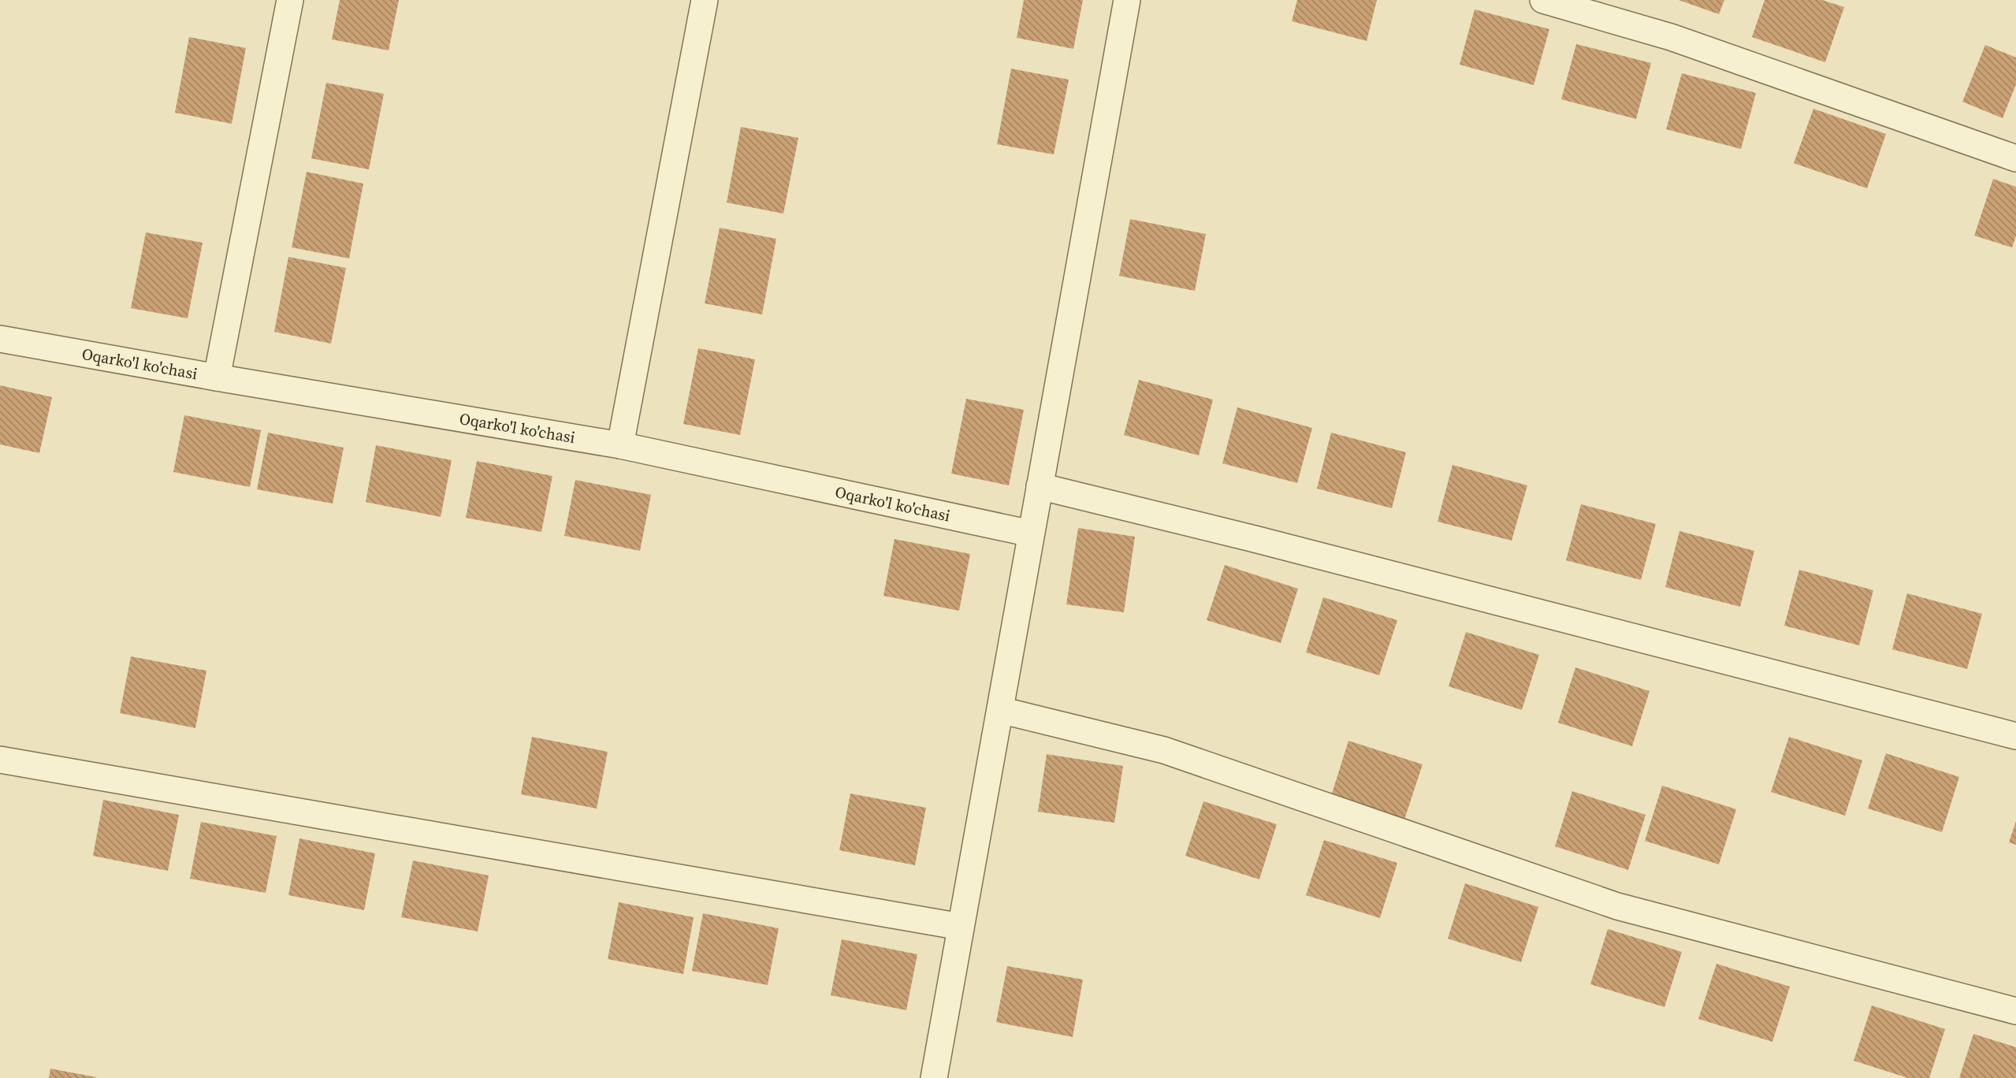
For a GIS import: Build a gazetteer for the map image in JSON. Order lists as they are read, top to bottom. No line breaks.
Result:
{"streets":{"street":["Oqarko'l ko'chasi"]}}
